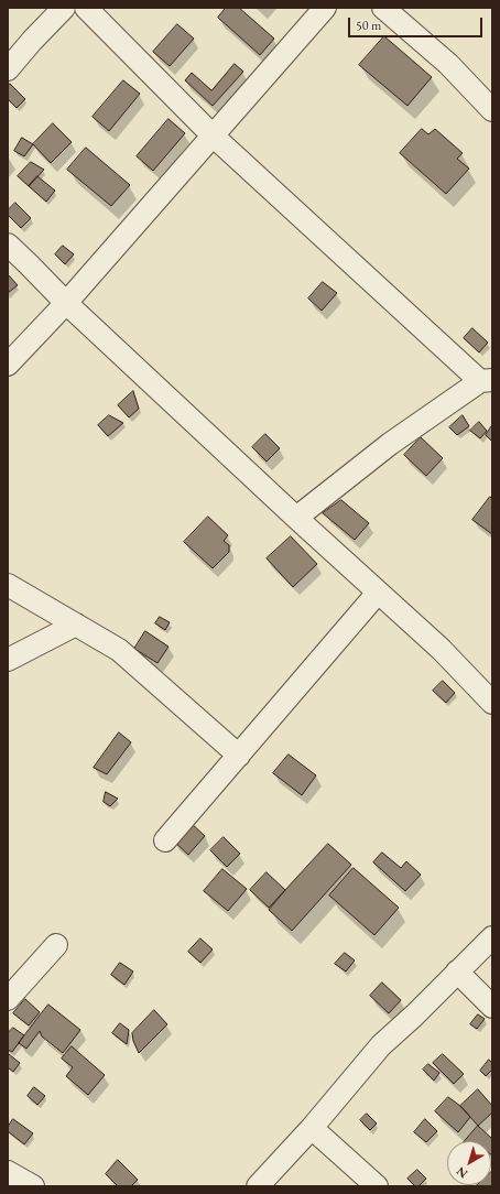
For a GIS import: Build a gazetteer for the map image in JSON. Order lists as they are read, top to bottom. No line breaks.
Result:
{"scale_bar":"50 m","north":"bottom left"}
